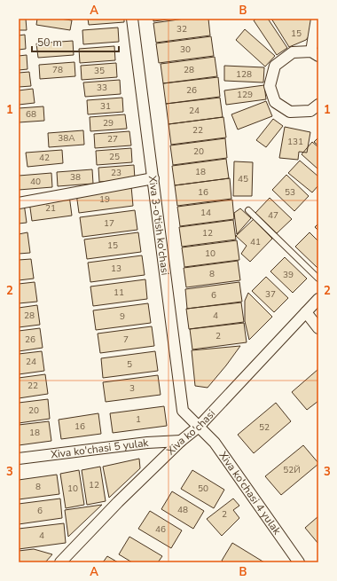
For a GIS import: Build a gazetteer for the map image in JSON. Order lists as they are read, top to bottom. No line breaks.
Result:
{"streets":{"street":["Xiva 3-o'tish ko'chasi","Xiva ko'chasi","Xiva ko'chasi 5 yulak","Xiva ko'chasi 4 yulak"]},"crossings":[["Xiva 3-o'tish ko'chasi","Xiva ko'chasi"],["Xiva 3-o'tish ko'chasi","Xiva ko'chasi 4 yulak"],["Xiva ko'chasi","Xiva ko'chasi 5 yulak"],["Xiva ko'chasi","Xiva ko'chasi 4 yulak"]],"house_numbers":["32","15","30","78","28","35","128","33","26","129","31","24","68","29","22","38А","27","131","20","25","42","18","23","38","45","40","16","53","19","21","14","47","17","12","41","15","10","13","8","39","11","37","6","28","4","9","2","26","7","24","5","22","3","20","1","16","52","18","52Й","12","8","10","50","48","6","2","46","4"],"scale_bar":"50 m","grid":{"columns":["A","B"],"rows":["1","2","3"]}}
